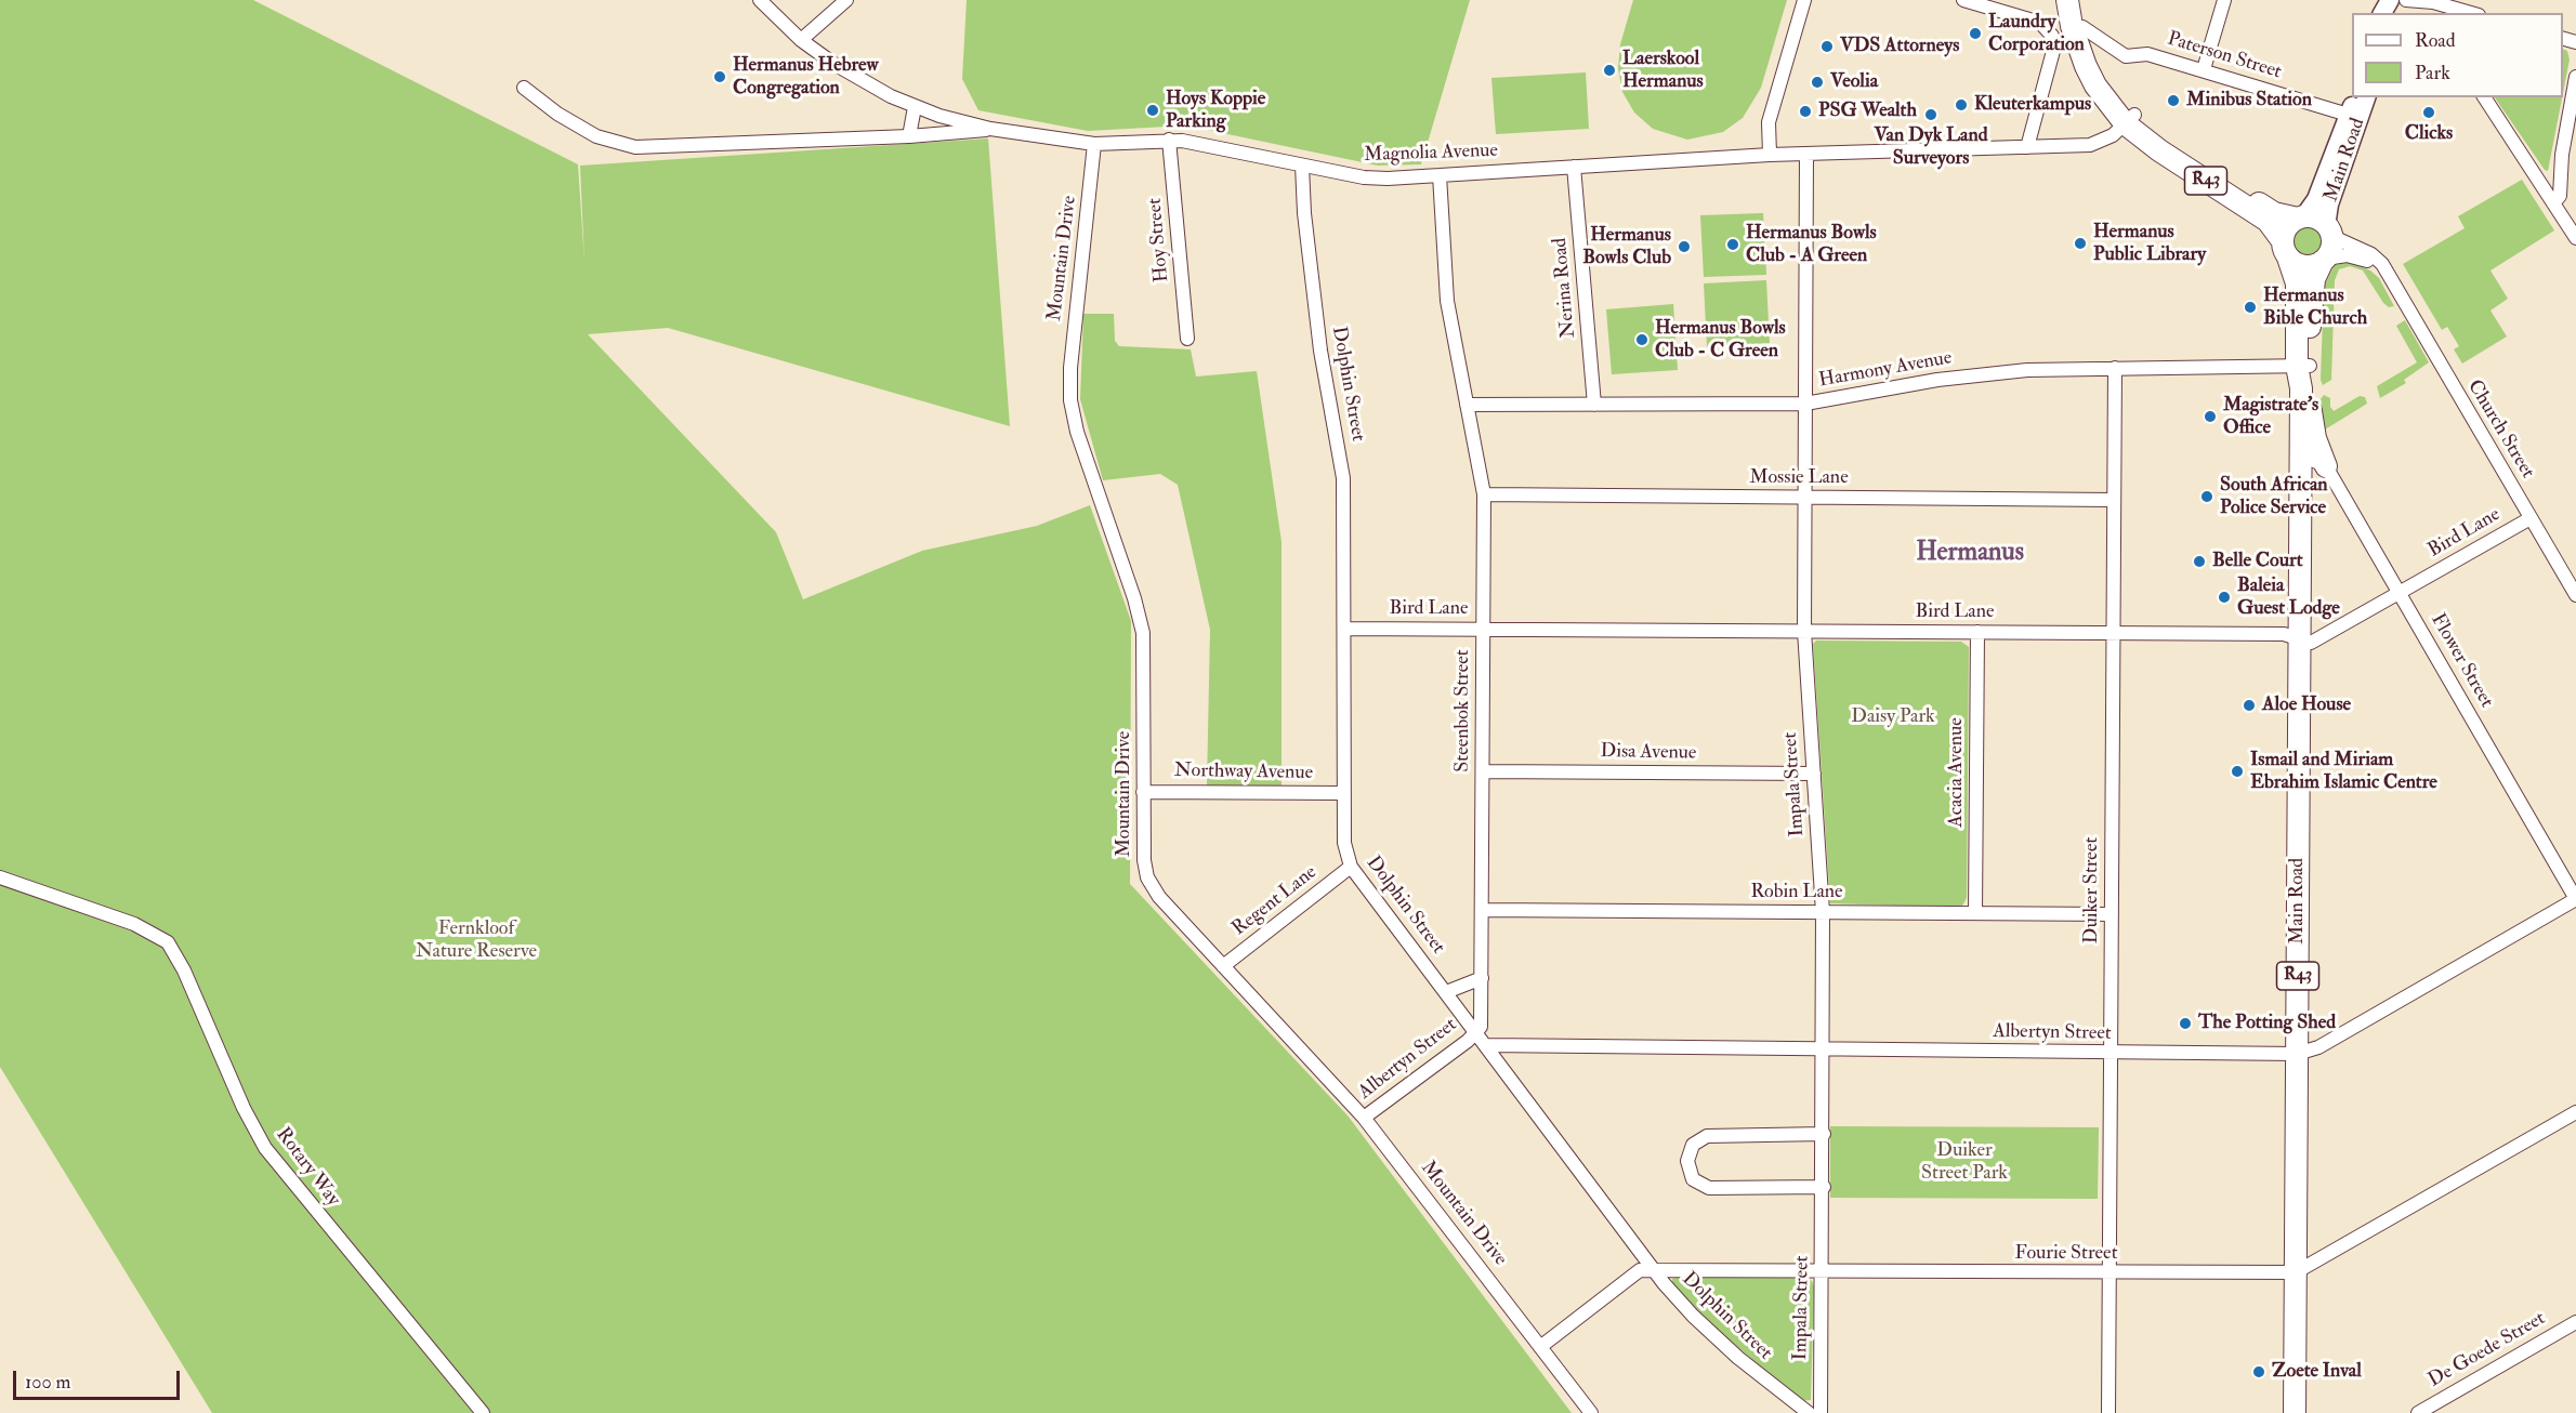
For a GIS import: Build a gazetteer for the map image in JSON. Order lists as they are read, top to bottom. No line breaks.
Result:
{"streets":{"main road":["Main Road","R43"],"street":["Paterson Street","Magnolia Avenue","Hoy Street","Mountain Drive","Nerina Road","Harmony Avenue","Dolphin Street","Church Street","Mossie Lane","Bird Lane","Flower Street","Steenbok Street","Disa Avenue","Northway Avenue","Acacia Avenue","Impala Street","Duiker Street","Robin Lane","Regent Lane","Albertyn Street","Rotary Way","Fourie Street","De Goede Street"]},"crossings":[["Paterson Street","Main Road"],["Paterson Street","R43"],["Magnolia Avenue","R43"],["Magnolia Avenue","Hoy Street"],["Magnolia Avenue","Mountain Drive"],["Magnolia Avenue","Nerina Road"],["Magnolia Avenue","Dolphin Street"],["Magnolia Avenue","Steenbok Street"],["Magnolia Avenue","Impala Street"],["Main Road","R43"],["Main Road","Harmony Avenue"],["Main Road","Church Street"],["Main Road","Bird Lane"],["Main Road","Albertyn Street"],["Main Road","Fourie Street"],["R43","Church Street"],["Mountain Drive","Northway Avenue"],["Mountain Drive","Regent Lane"],["Mountain Drive","Albertyn Street"],["Mountain Drive","Fourie Street"],["Nerina Road","Harmony Avenue"],["Harmony Avenue","Steenbok Street"],["Harmony Avenue","Impala Street"],["Harmony Avenue","Duiker Street"],["Dolphin Street","Bird Lane"],["Dolphin Street","Steenbok Street"],["Dolphin Street","Northway Avenue"],["Dolphin Street","Regent Lane"],["Dolphin Street","Albertyn Street"],["Dolphin Street","Fourie Street"],["Church Street","Bird Lane"],["Mossie Lane","Steenbok Street"],["Mossie Lane","Impala Street"],["Mossie Lane","Duiker Street"],["Bird Lane","Flower Street"],["Bird Lane","Steenbok Street"],["Bird Lane","Acacia Avenue"],["Bird Lane","Impala Street"],["Bird Lane","Duiker Street"],["Flower Street","Albertyn Street"],["Steenbok Street","Disa Avenue"],["Steenbok Street","Robin Lane"],["Steenbok Street","Albertyn Street"],["Disa Avenue","Impala Street"],["Acacia Avenue","Robin Lane"],["Impala Street","Robin Lane"],["Impala Street","Albertyn Street"],["Impala Street","Fourie Street"],["Duiker Street","Robin Lane"],["Duiker Street","Albertyn Street"],["Duiker Street","Fourie Street"]],"districts":["Hermanus"],"parks":["Daisy Park","Fernkloof Nature Reserve","Duiker Street Park"],"places":["Laundry Corporation","VDS Attorneys","Laerskool Hermanus","Hermanus Hebrew Congregation","Veolia","Minibus Station","Kleuterkampus","Hoys Koppie Parking","PSG Wealth","Clicks","Van Dyk Land Surveyors","Hermanus Public Library","Hermanus Bowls Club - A Green","Hermanus Bowls Club","Hermanus Bible Church","Hermanus Bowls Club - C Green","Magistrate's Office","South African Police Service","Belle Court","Baleia Guest Lodge","Aloe House","Ismail and Miriam Ebrahim Islamic Centre","The Potting Shed","Zoete Inval"],"legend":["Road","Park"],"scale_bar":"100 m"}
